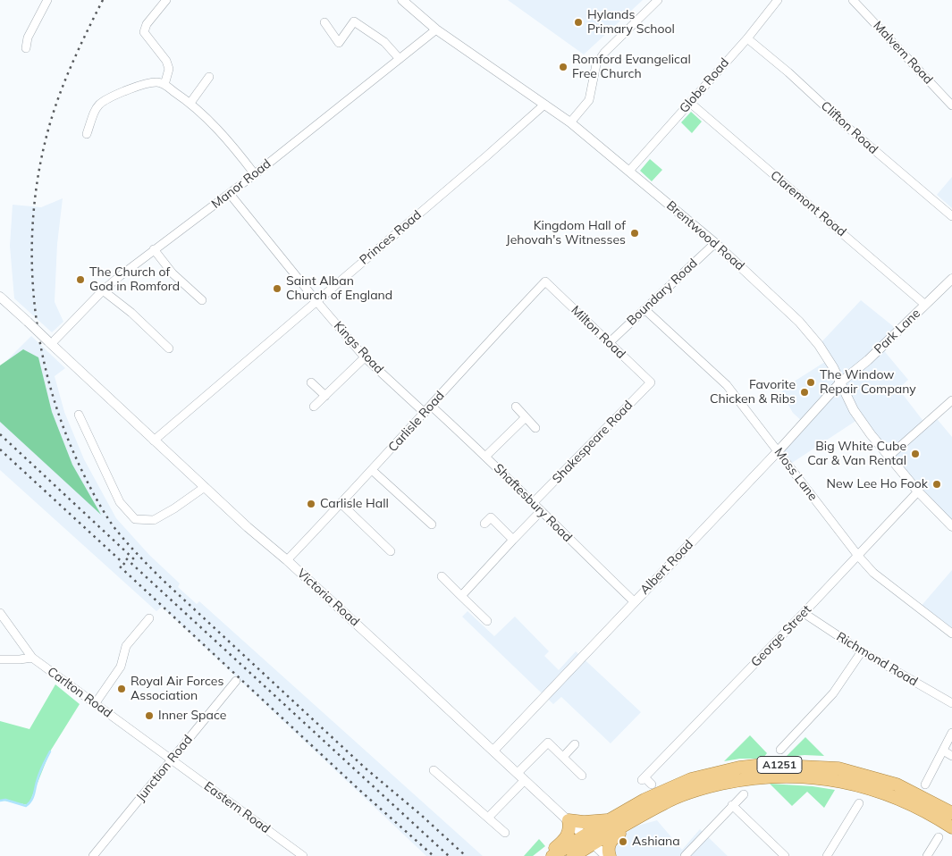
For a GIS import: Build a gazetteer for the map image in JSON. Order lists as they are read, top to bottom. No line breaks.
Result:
{"streets":{"main road":["A1251"],"street":["Malvern Road","Globe Road","Clifton Road","Manor Road","Claremont Road","Brentwood Road","Princes Road","Boundary Road","Park Lane","Milton Road","Kings Road","Carlisle Road","Shakespeare Road","Moss Lane","Shaftesbury Road","Albert Road","Victoria Road","George Street","Richmond Road","Carlton Road","Junction Road","Eastern Road"]},"crossings":[["Globe Road","Clifton Road"],["Globe Road","Claremont Road"],["Globe Road","Brentwood Road"],["Manor Road","Brentwood Road"],["Manor Road","Kings Road"],["Manor Road","Victoria Road"],["Claremont Road","Park Lane"],["Brentwood Road","Princes Road"],["Brentwood Road","Boundary Road"],["Brentwood Road","Park Lane"],["Brentwood Road","Albert Road"],["Brentwood Road","George Street"],["Princes Road","Kings Road"],["Princes Road","Victoria Road"],["Boundary Road","Milton Road"],["Boundary Road","Moss Lane"],["Park Lane","Albert Road"],["Milton Road","Carlisle Road"],["Milton Road","Shakespeare Road"],["Kings Road","Carlisle Road"],["Carlisle Road","Shaftesbury Road"],["Carlisle Road","Victoria Road"],["Shakespeare Road","Shaftesbury Road"],["Moss Lane","Albert Road"],["Moss Lane","George Street"],["Shaftesbury Road","Albert Road"],["Albert Road","Victoria Road"],["Victoria Road","A1251"],["George Street","Richmond Road"],["Carlton Road","Junction Road"],["Carlton Road","Eastern Road"],["Junction Road","Eastern Road"]],"places":["Hylands Primary School","Romford Evangelical Free Church","Kingdom Hall of Jehovah's Witnesses","The Church of God in Romford","Saint Alban Church of England","The Window Repair Company","Favorite Chicken & Ribs","Big White Cube Car & Van Rental","New Lee Ho Fook","Carlisle Hall","Royal Air Forces Association","Inner Space","Ashiana"]}
